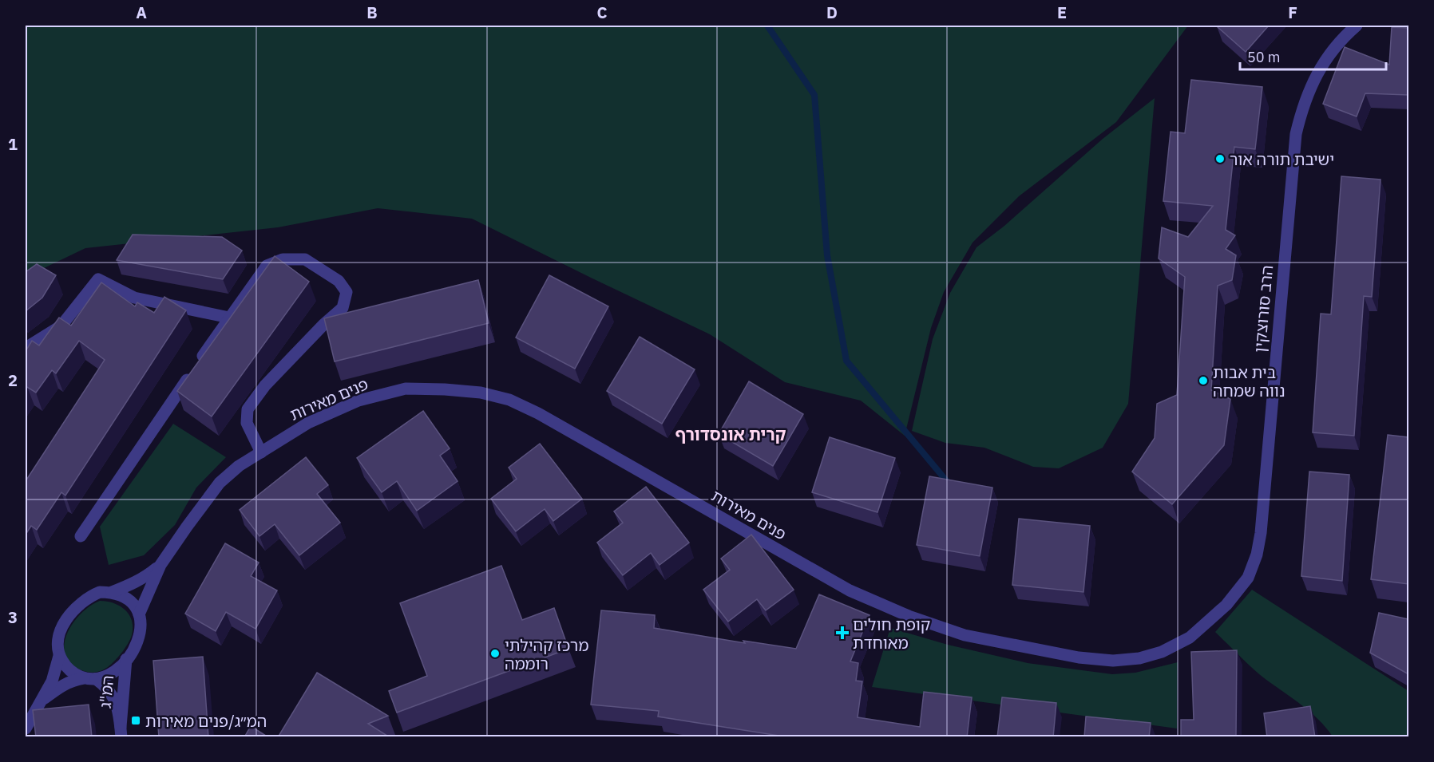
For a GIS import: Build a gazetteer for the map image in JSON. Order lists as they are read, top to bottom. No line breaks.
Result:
{"streets":{"street":["הרב סורוצקין","פנים מאירות","המ\"ג"]},"crossings":[["הרב סורוצקין","פנים מאירות"],["פנים מאירות","המ\"ג"]],"districts":["קרית אונסדורף"],"places":{"other":["ישיבת תורה אור","בית אבות נווה שמחה","מרכז קהילתי רוממה"],"health":["קופת חולים מאוחדת"],"transit":["המ״ג/פנים מאירות"]},"scale_bar":"50 m","grid":{"columns":["A","B","C","D","E","F"],"rows":["1","2","3"]}}
